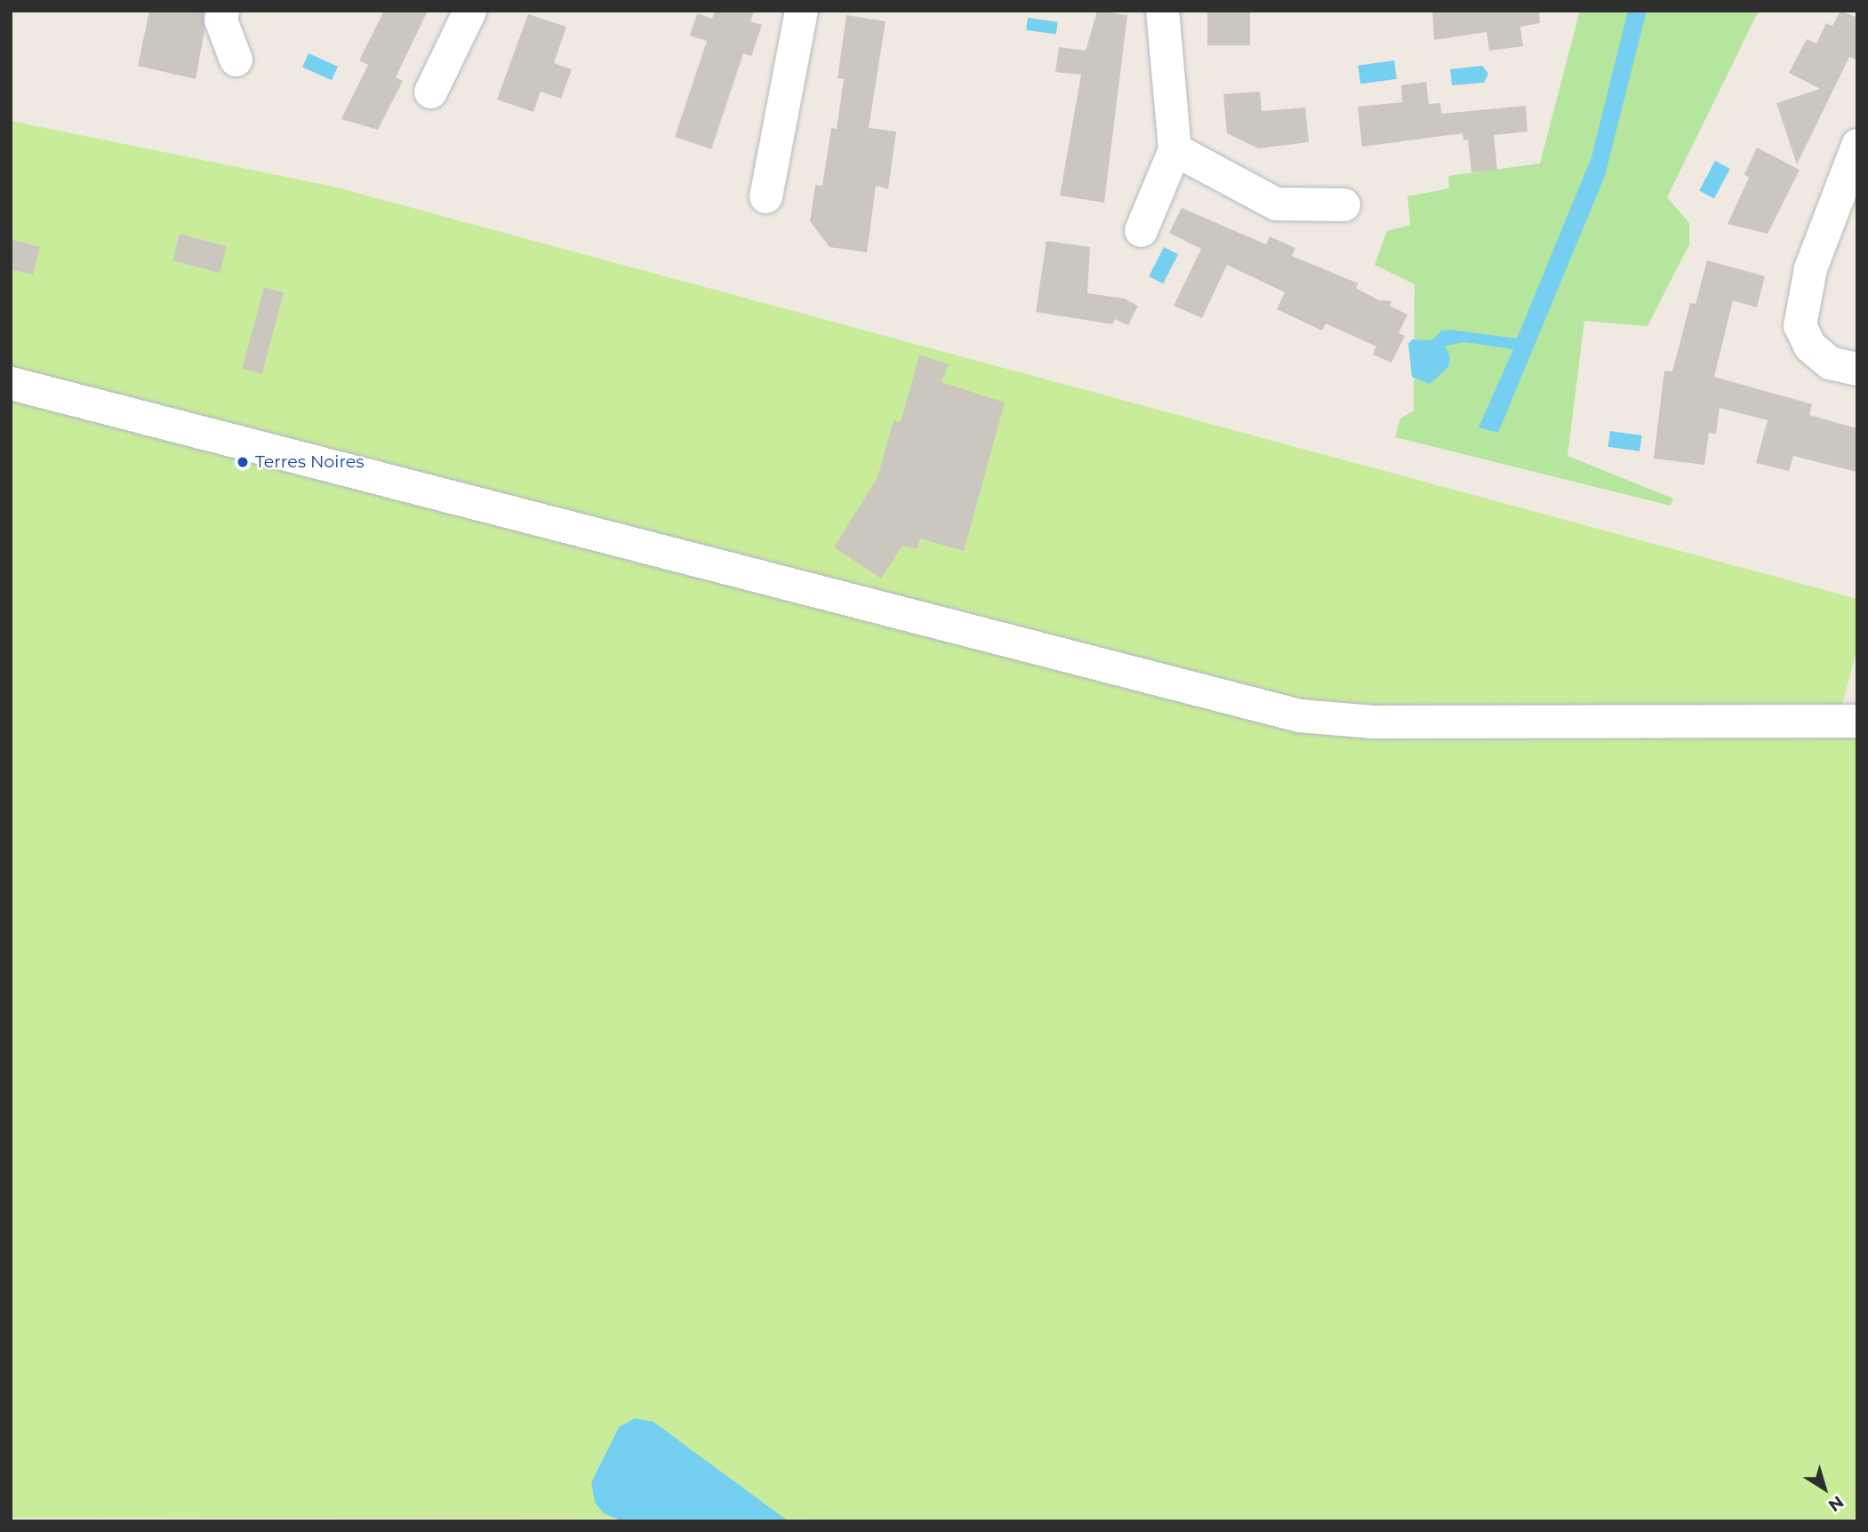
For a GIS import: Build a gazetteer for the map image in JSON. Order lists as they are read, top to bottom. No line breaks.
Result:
{"places":["Terres Noires"],"north":"bottom right"}
